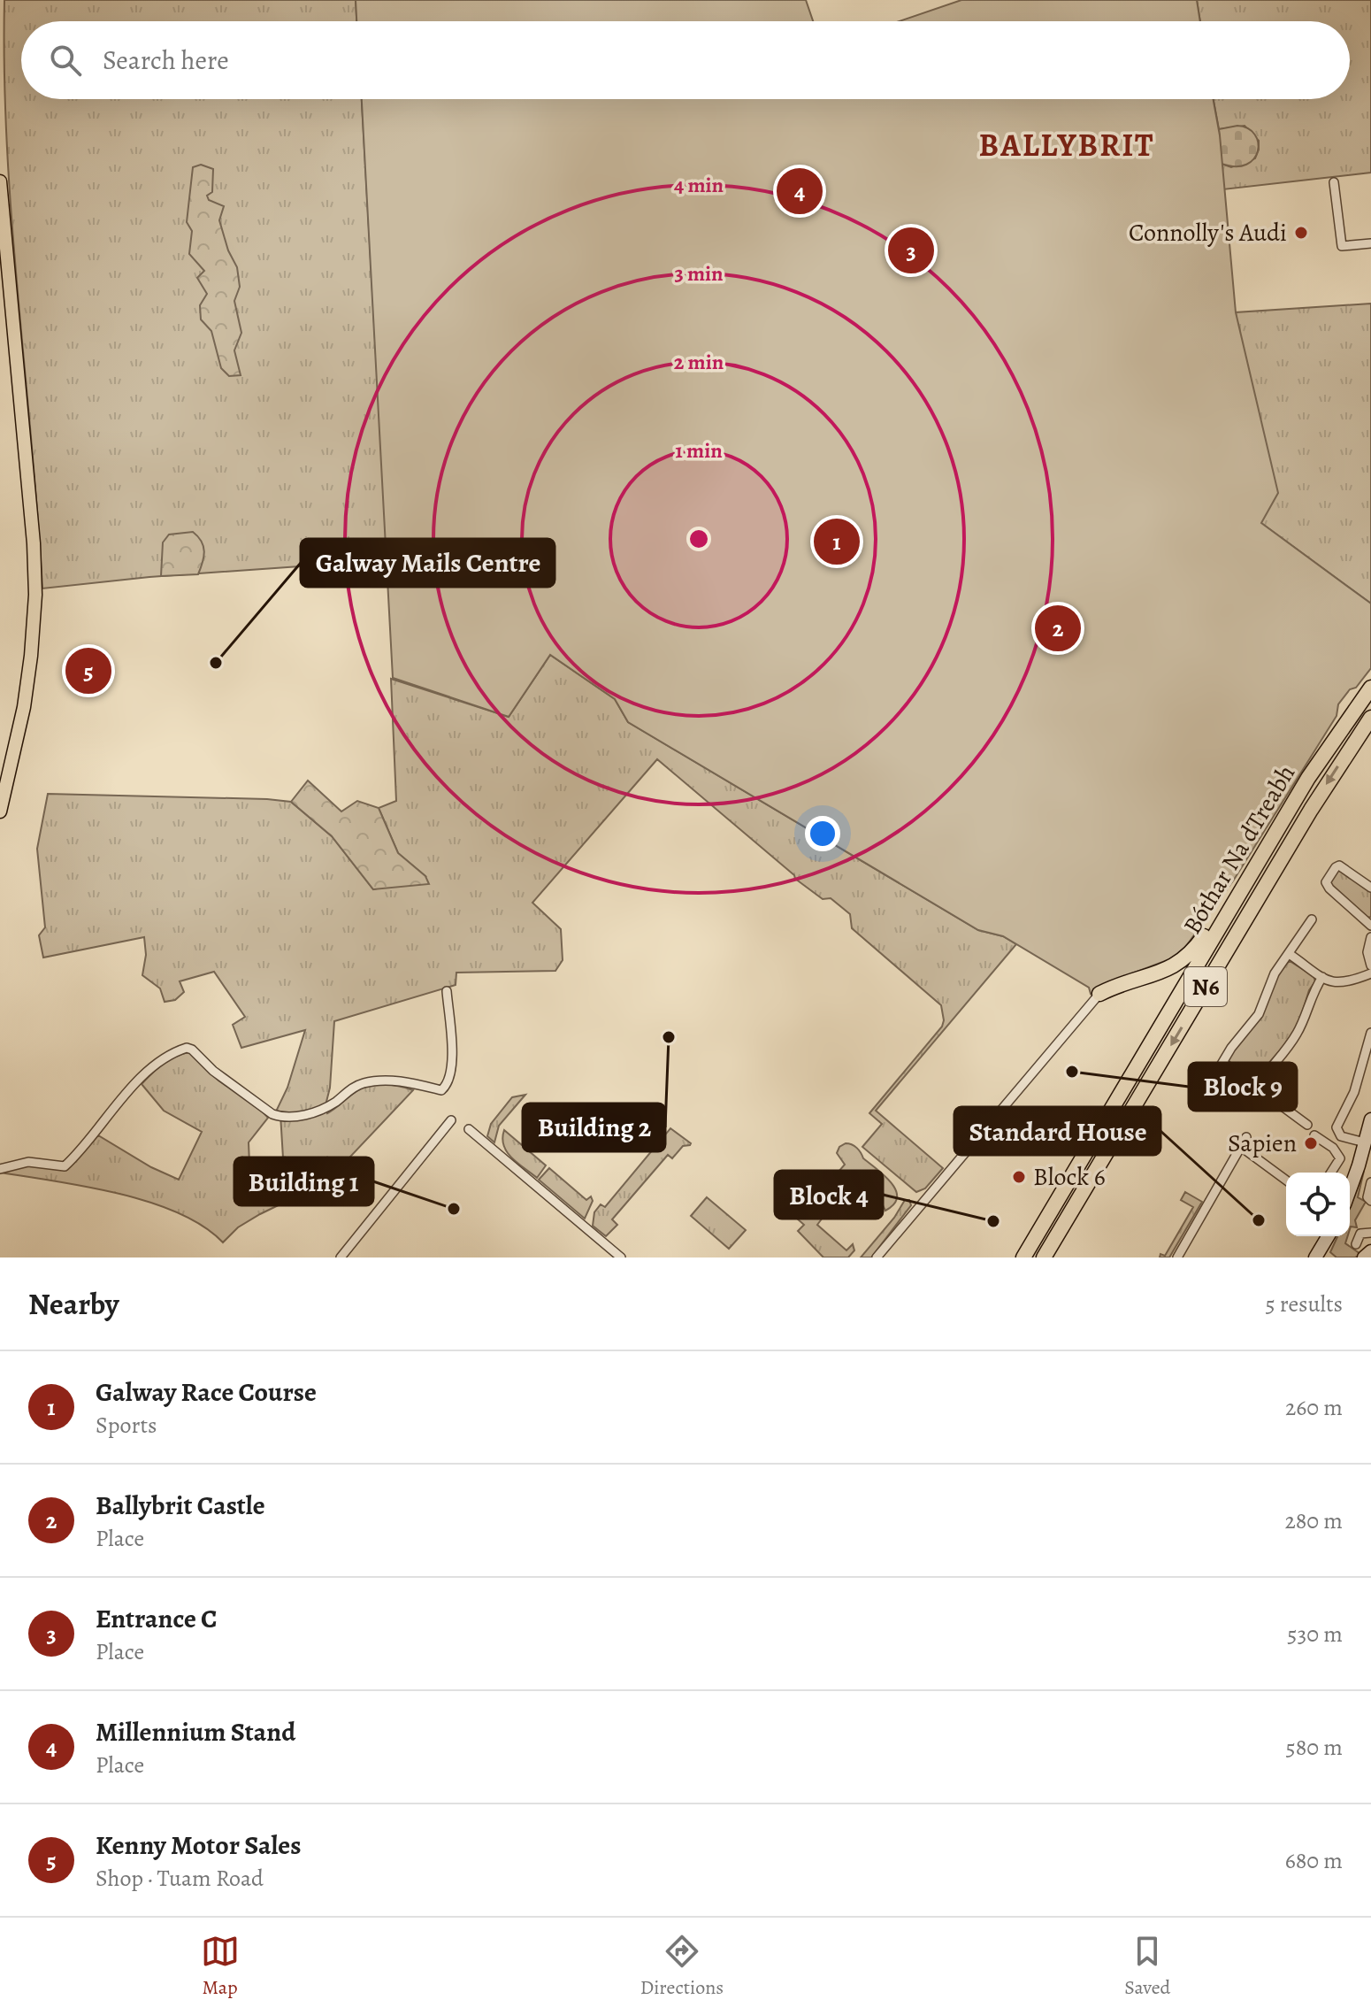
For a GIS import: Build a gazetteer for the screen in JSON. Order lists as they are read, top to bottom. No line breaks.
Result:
{"streets":{"highway":["Bóthar Na dTreabh","N6"]},"districts":["BALLYBRIT"],"places":["Connolly's Audi","Galway Mails Centre","Building 2","Block 9","Sapien","Block 6","Building 1","Standard House","Block 4"],"page":{"search":"Search here","pins":["4","3","1","2","5"],"heading":["Nearby","5 results"],"list":[{"mark":"1","name":"Galway Race Course","note":"Sports","value":"260 m"},{"mark":"2","name":"Ballybrit Castle","note":"Place","value":"280 m"},{"mark":"3","name":"Entrance C","note":"Place","value":"530 m"},{"mark":"4","name":"Millennium Stand","note":"Place","value":"580 m"},{"mark":"5","name":"Kenny Motor Sales","note":"Shop · Tuam Road","value":"680 m"}],"nav":["Map","Directions","Saved"]},"rings":["4 min","3 min","2 min","1 min"]}
